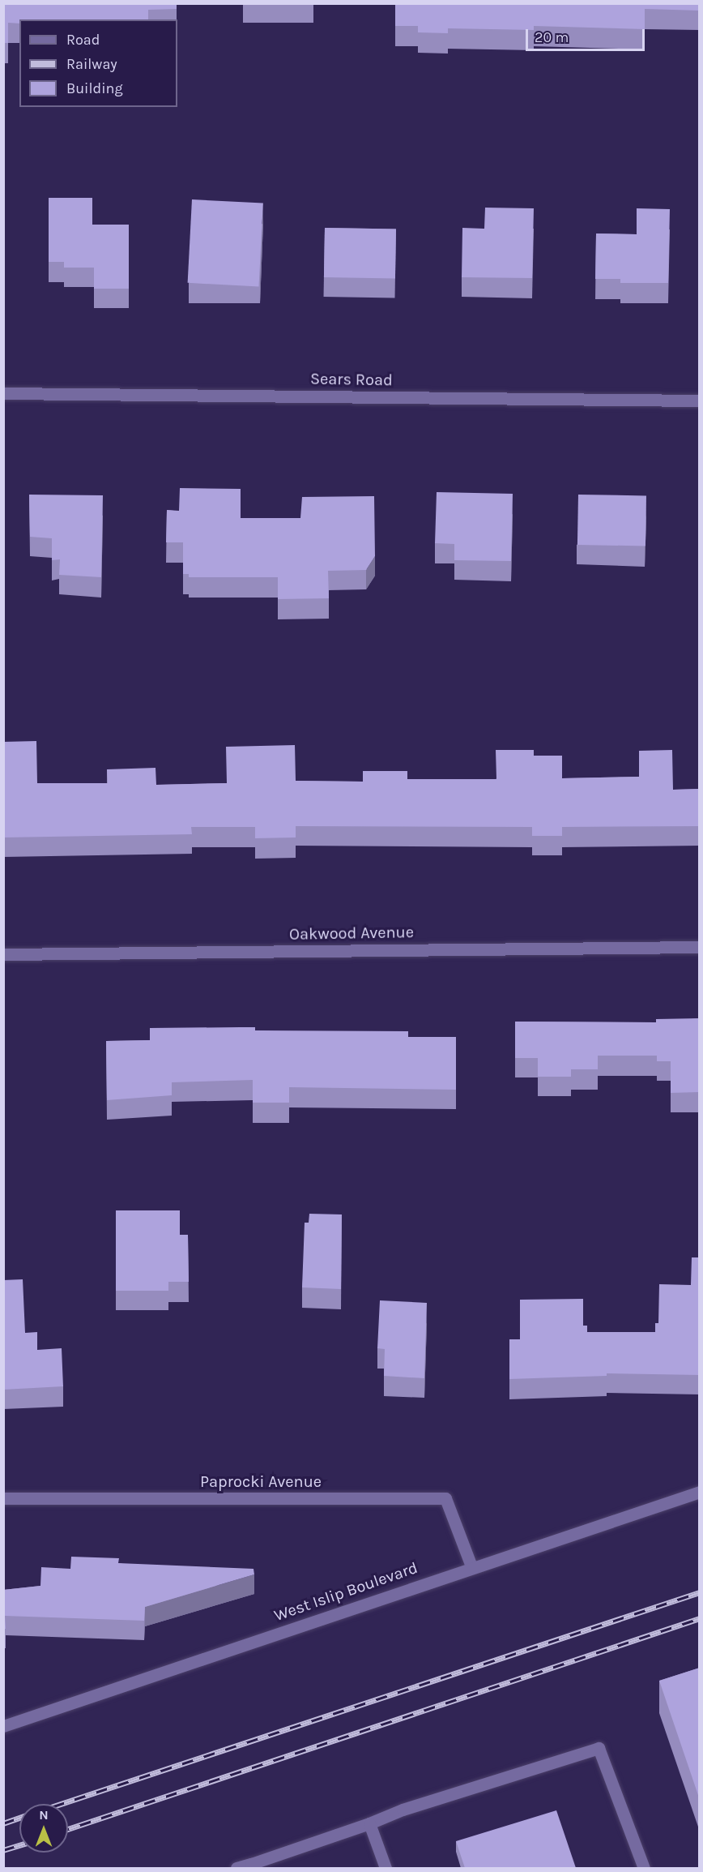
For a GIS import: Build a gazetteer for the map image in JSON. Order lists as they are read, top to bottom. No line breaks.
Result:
{"streets":{"street":["Sears Road","Oakwood Avenue","Paprocki Avenue","West Islip Boulevard"]},"crossings":[["Paprocki Avenue","West Islip Boulevard"]],"legend":["Road","Railway","Building"],"scale_bar":"20 m","north":"top"}
